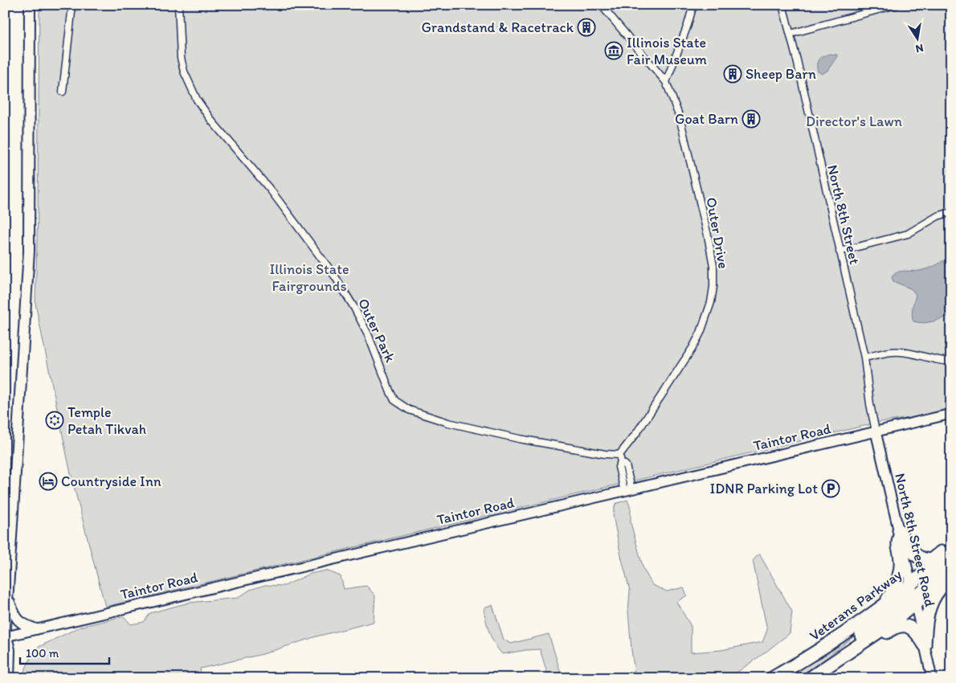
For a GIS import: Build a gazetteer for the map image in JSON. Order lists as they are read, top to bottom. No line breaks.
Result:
{"streets":{"highway":["Veterans Parkway"],"main road":["Taintor Road","North 8th Street Road"],"street":["North 8th Street","Outer Drive","Outer Park"]},"crossings":[["North 8th Street","Taintor Road"],["North 8th Street","North 8th Street Road"],["Outer Drive","Outer Park"],["Taintor Road","North 8th Street Road"],["North 8th Street Road","Veterans Parkway"]],"parks":["Director's Lawn","Illinois State Fairgrounds"],"places":{"building":["Grandstand & Racetrack","Sheep Barn","Goat Barn"],"museum":["Illinois State Fair Museum"],"synagogue":["Temple Petah Tikvah"],"hotel":["Countryside Inn"],"parking":["IDNR Parking Lot"]},"scale_bar":"100 m","north":"bottom"}
